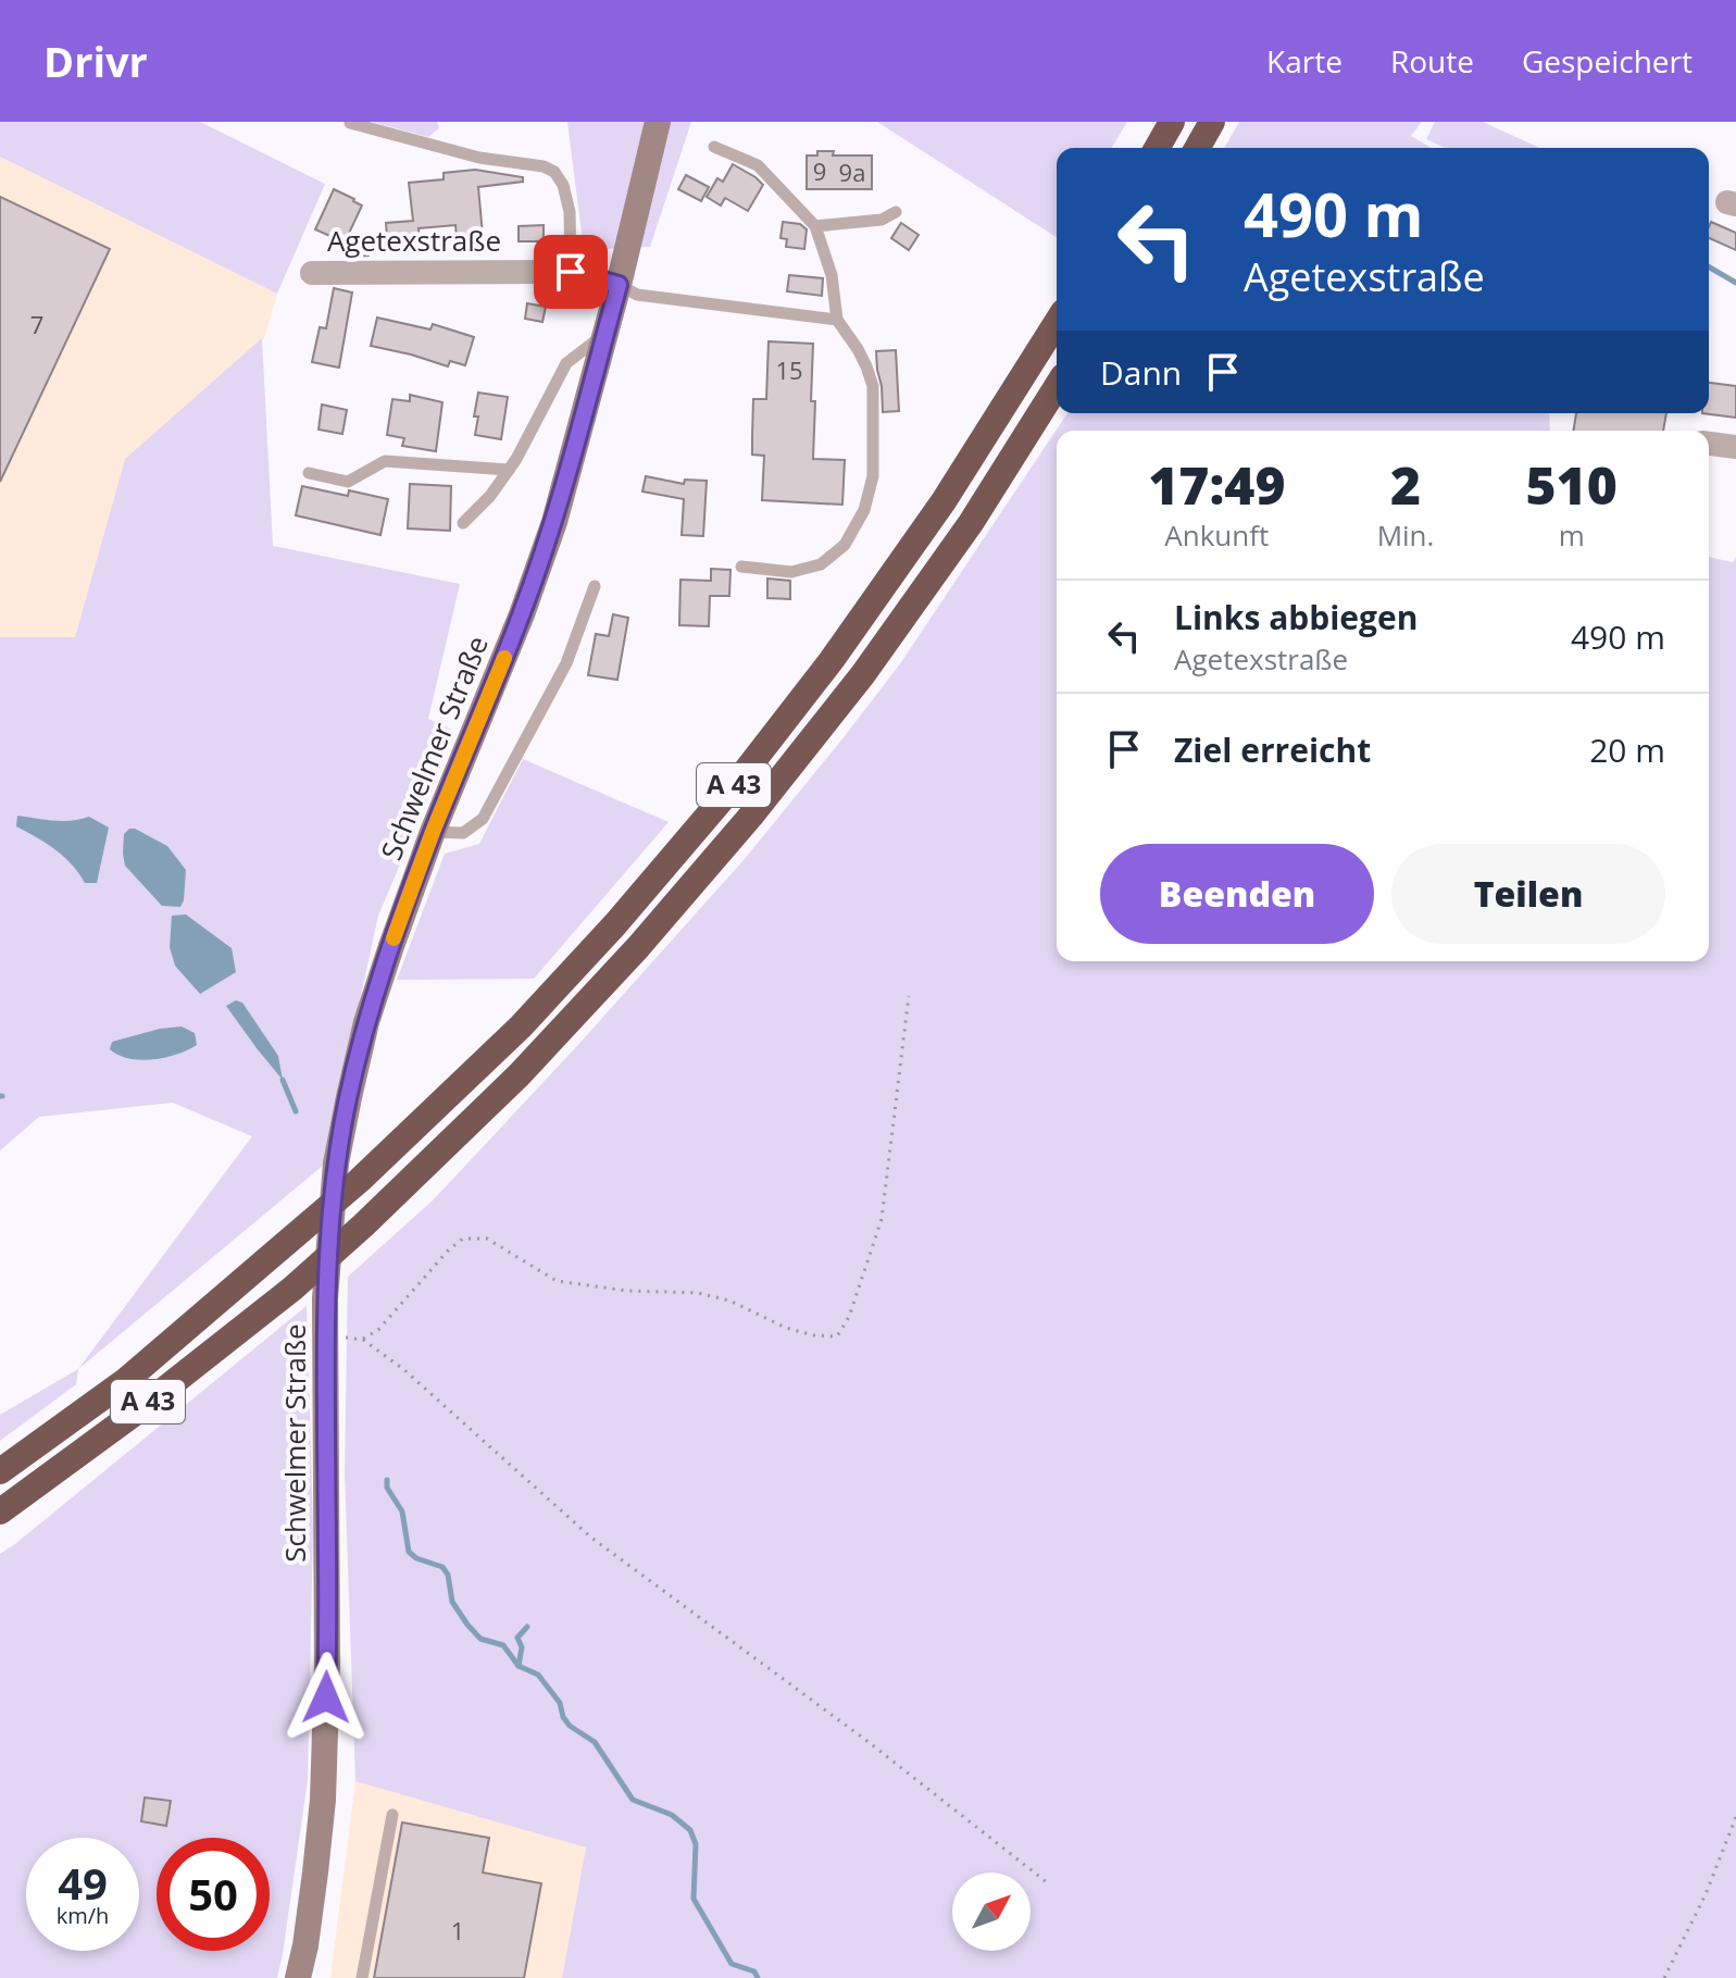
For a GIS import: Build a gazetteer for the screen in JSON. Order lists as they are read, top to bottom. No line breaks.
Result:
{"streets":{"highway":["A 43"],"main road":["Schwelmer Straße"],"street":["Agetexstraße"]},"crossings":[["Agetexstraße","Schwelmer Straße"]],"house_numbers":["9","9a","7","15","1"],"north":"top right","page":{"header":"Drivr","nav":["Karte","Route","Gespeichert"],"turn":["490 m","Agetexstraße"],"then":"Dann","eta":["17:49","Ankunft","2","Min.","510","m"],"list":[{"name":"Links abbiegen","note":"Agetexstraße","value":"490 m"},{"name":"Ziel erreicht","value":"20 m"}],"buttons":["Beenden","Teilen"],"speed":"49 km/h","limit":"50"}}
